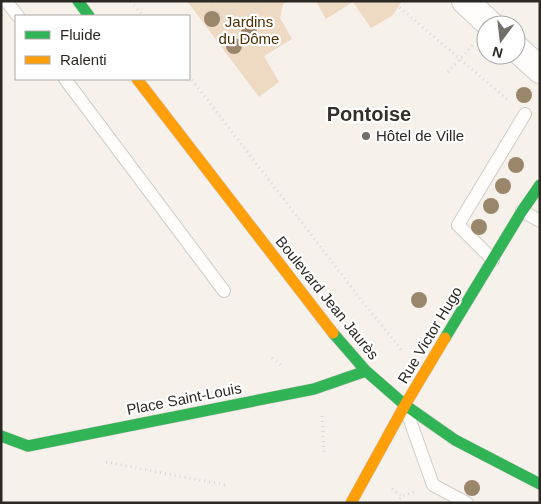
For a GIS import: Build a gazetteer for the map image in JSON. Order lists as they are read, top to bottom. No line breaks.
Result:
{"streets":{"street":["Boulevard Jean Jaurès","Rue Victor Hugo","Place Saint-Louis"]},"crossings":[["Boulevard Jean Jaurès","Rue Victor Hugo"],["Boulevard Jean Jaurès","Place Saint-Louis"]],"districts":["Pontoise"],"parks":["Jardins du Dôme"],"places":["Hôtel de Ville"],"legend":["Fluide","Ralenti"],"north":"bottom"}
